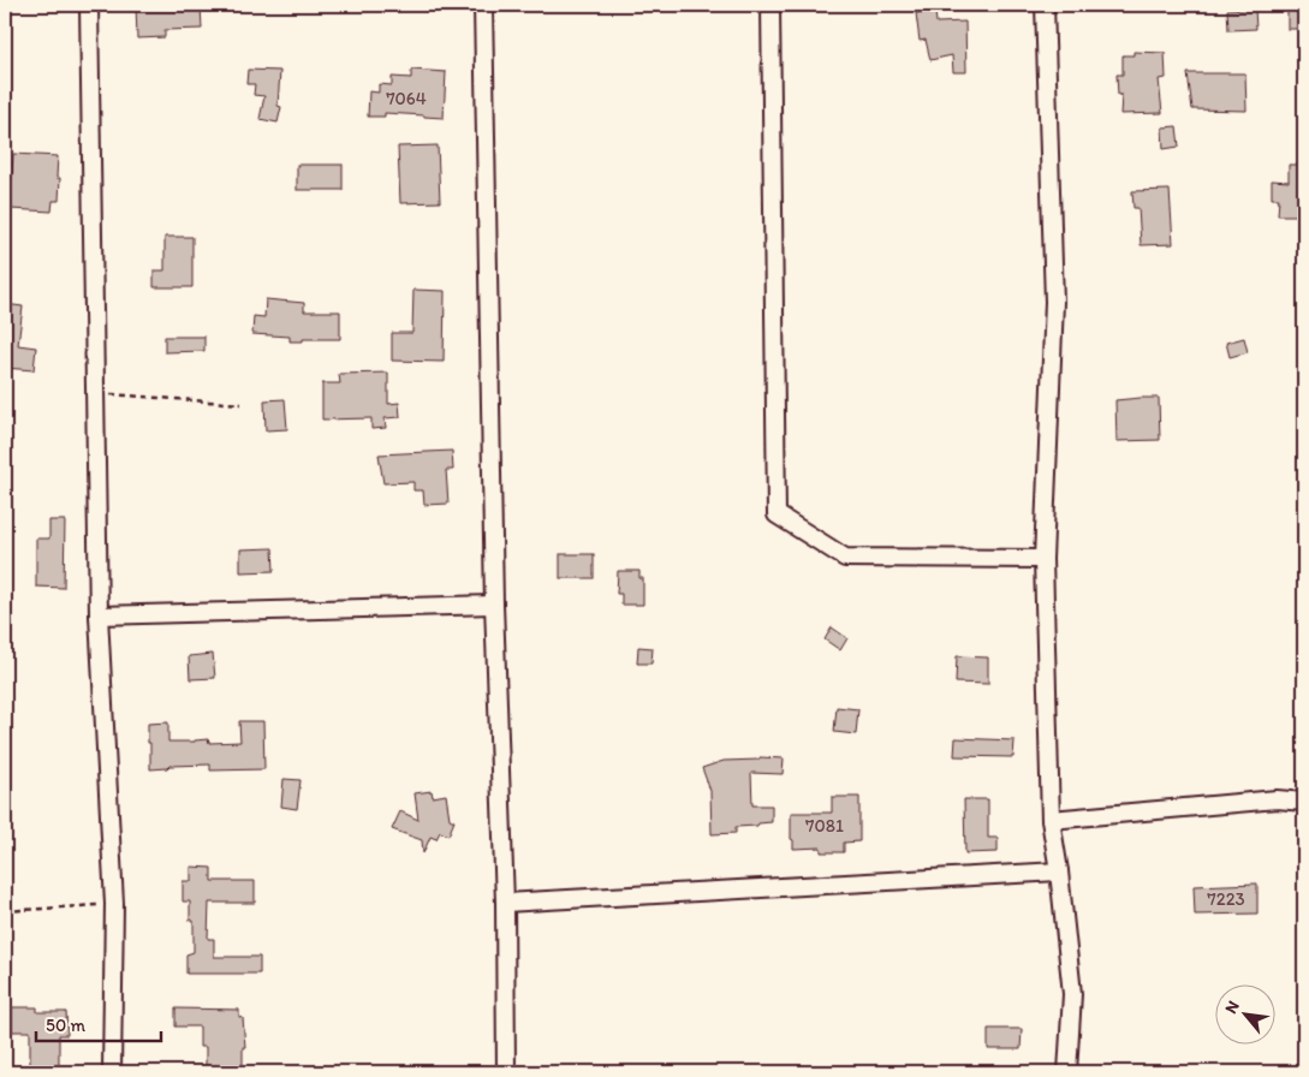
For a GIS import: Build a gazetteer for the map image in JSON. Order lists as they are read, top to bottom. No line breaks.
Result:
{"house_numbers":["7064","7081","7223"],"scale_bar":"50 m","north":"top left"}
